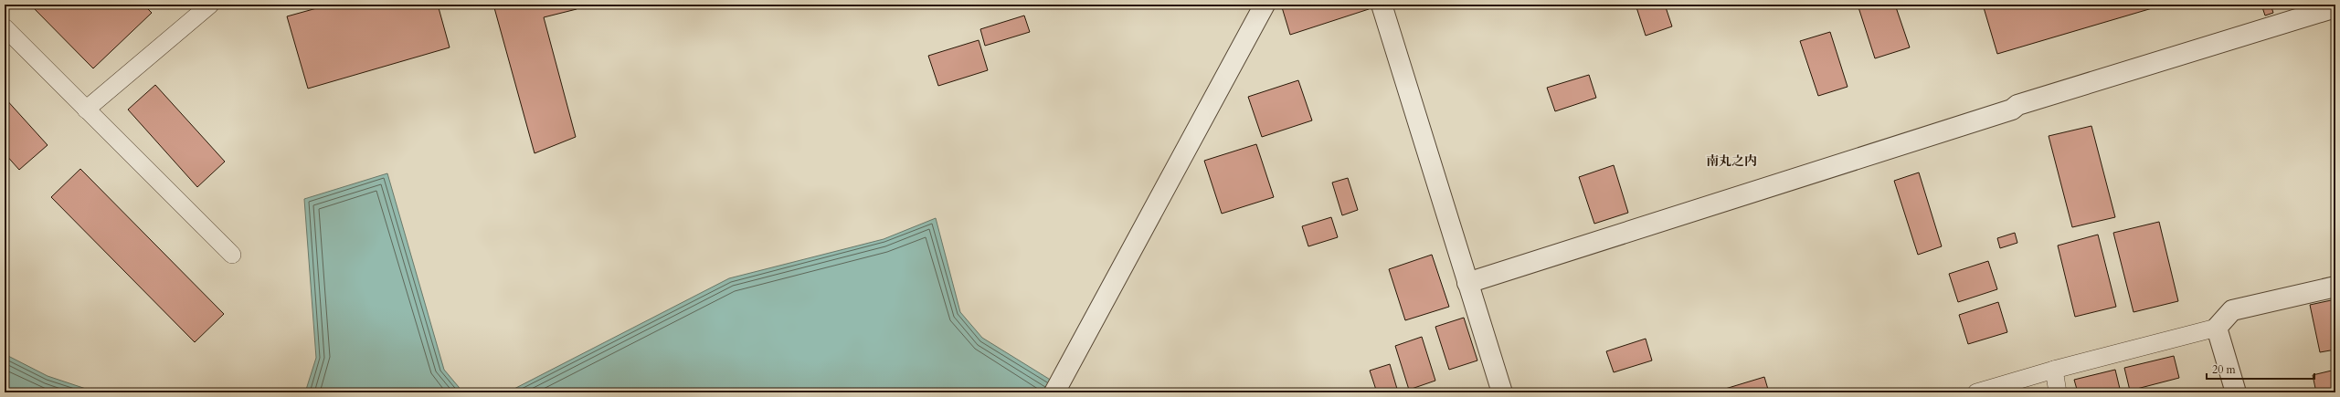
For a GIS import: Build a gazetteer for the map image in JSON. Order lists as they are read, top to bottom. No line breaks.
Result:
{"districts":["南丸之内"],"scale_bar":"20 m"}
